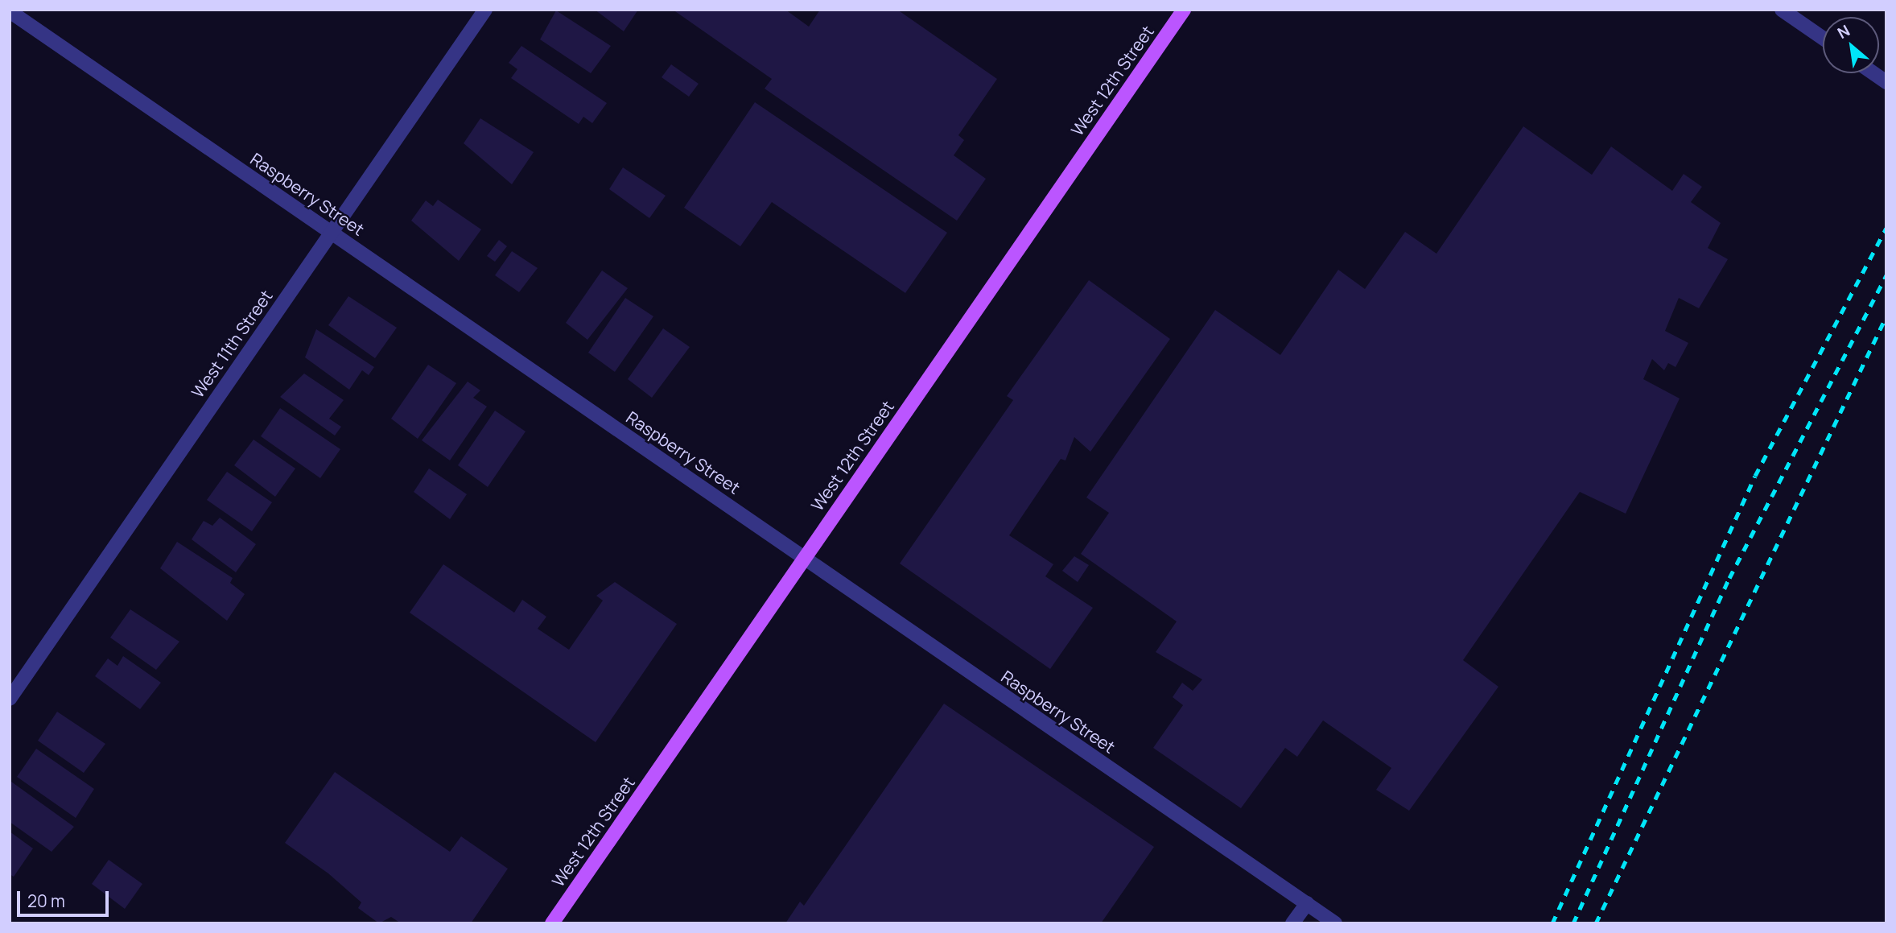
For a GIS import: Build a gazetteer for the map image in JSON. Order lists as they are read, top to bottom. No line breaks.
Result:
{"streets":{"main road":["West 12th Street"],"street":["Raspberry Street","West 11th Street"]},"crossings":[["West 12th Street","Raspberry Street"],["Raspberry Street","West 11th Street"]],"scale_bar":"20 m","north":"top left"}
